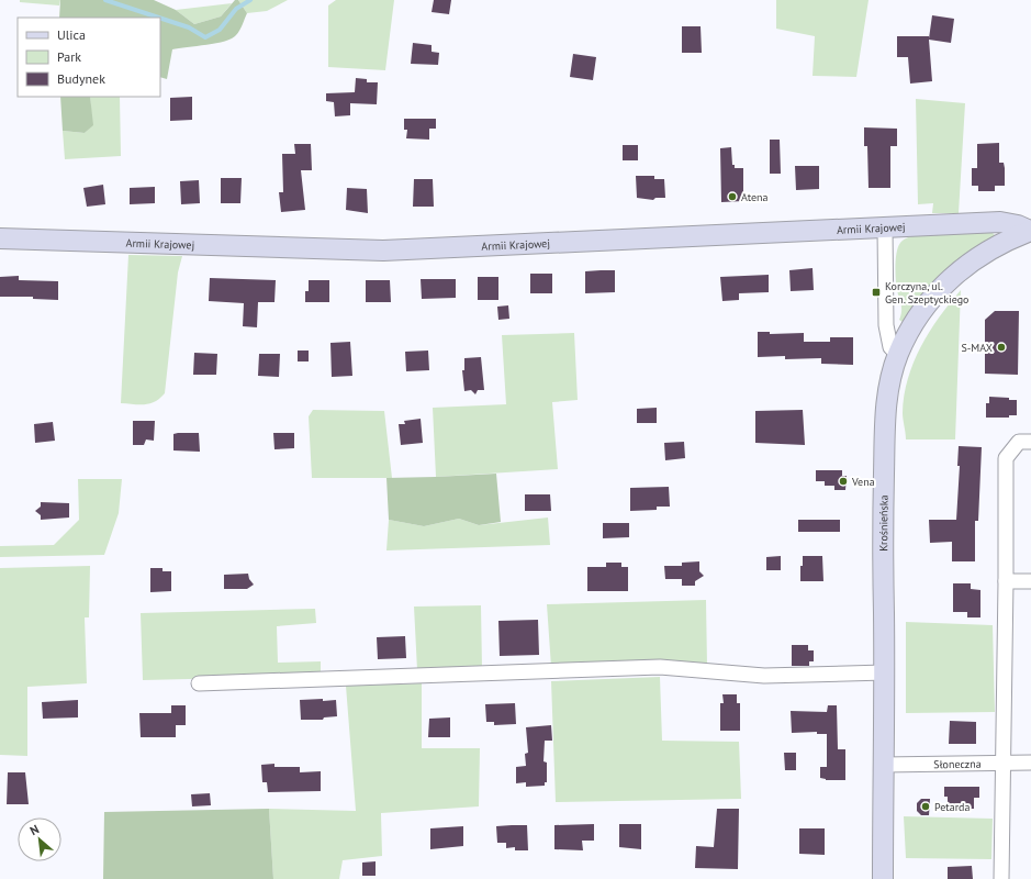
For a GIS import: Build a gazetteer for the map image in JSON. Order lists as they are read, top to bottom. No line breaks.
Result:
{"streets":{"street":["Armii Krajowej","Krośnieńska","Słoneczna"]},"crossings":[["Armii Krajowej","Krośnieńska"],["Krośnieńska","Słoneczna"]],"places":{"other":["Atena","S-MAX","Vena","Petarda"],"transit":["Korczyna, ul. Gen. Szeptyckiego"]},"legend":["Ulica","Park","Budynek"],"north":"top left"}
